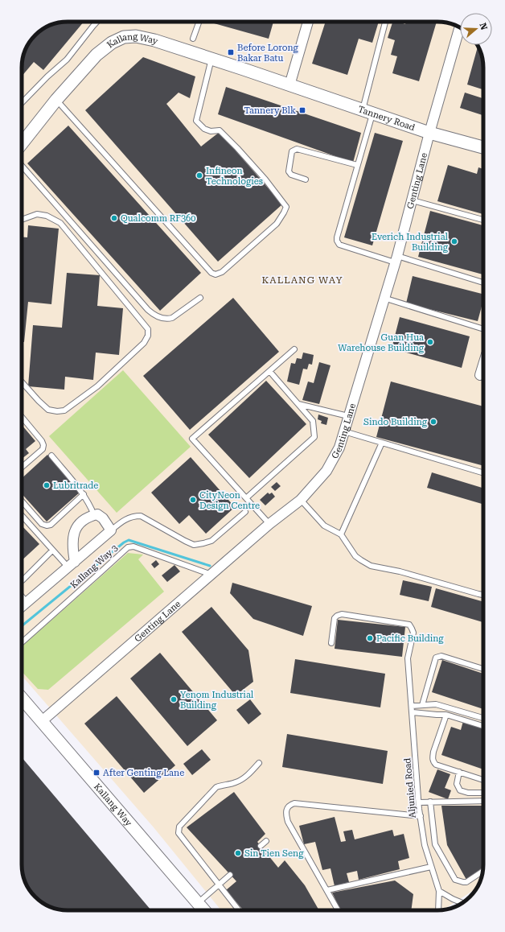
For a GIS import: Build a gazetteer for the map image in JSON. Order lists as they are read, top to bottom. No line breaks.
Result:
{"streets":{"street":["Kallang Way","Tannery Road","Genting Lane"],"lane":["Kallang Way 3","Aljunied Road"]},"crossings":[["Kallang Way","Tannery Road"],["Kallang Way","Genting Lane"],["Tannery Road","Genting Lane"],["Genting Lane","Kallang Way 3"]],"districts":["KALLANG WAY"],"places":{"transit":["Before Lorong Bakar Batu","Tannery Blk","After Genting Lane"],"other":["Infineon Technologies","Qualcomm RF360","Everich Industrial Building","Guan Hua Warehouse Building","Sindo Building","Lubritrade","CityNeon Design Centre","Pacific Building","Yenom Industrial Building","Sin Tien Seng"]},"north":"right"}
